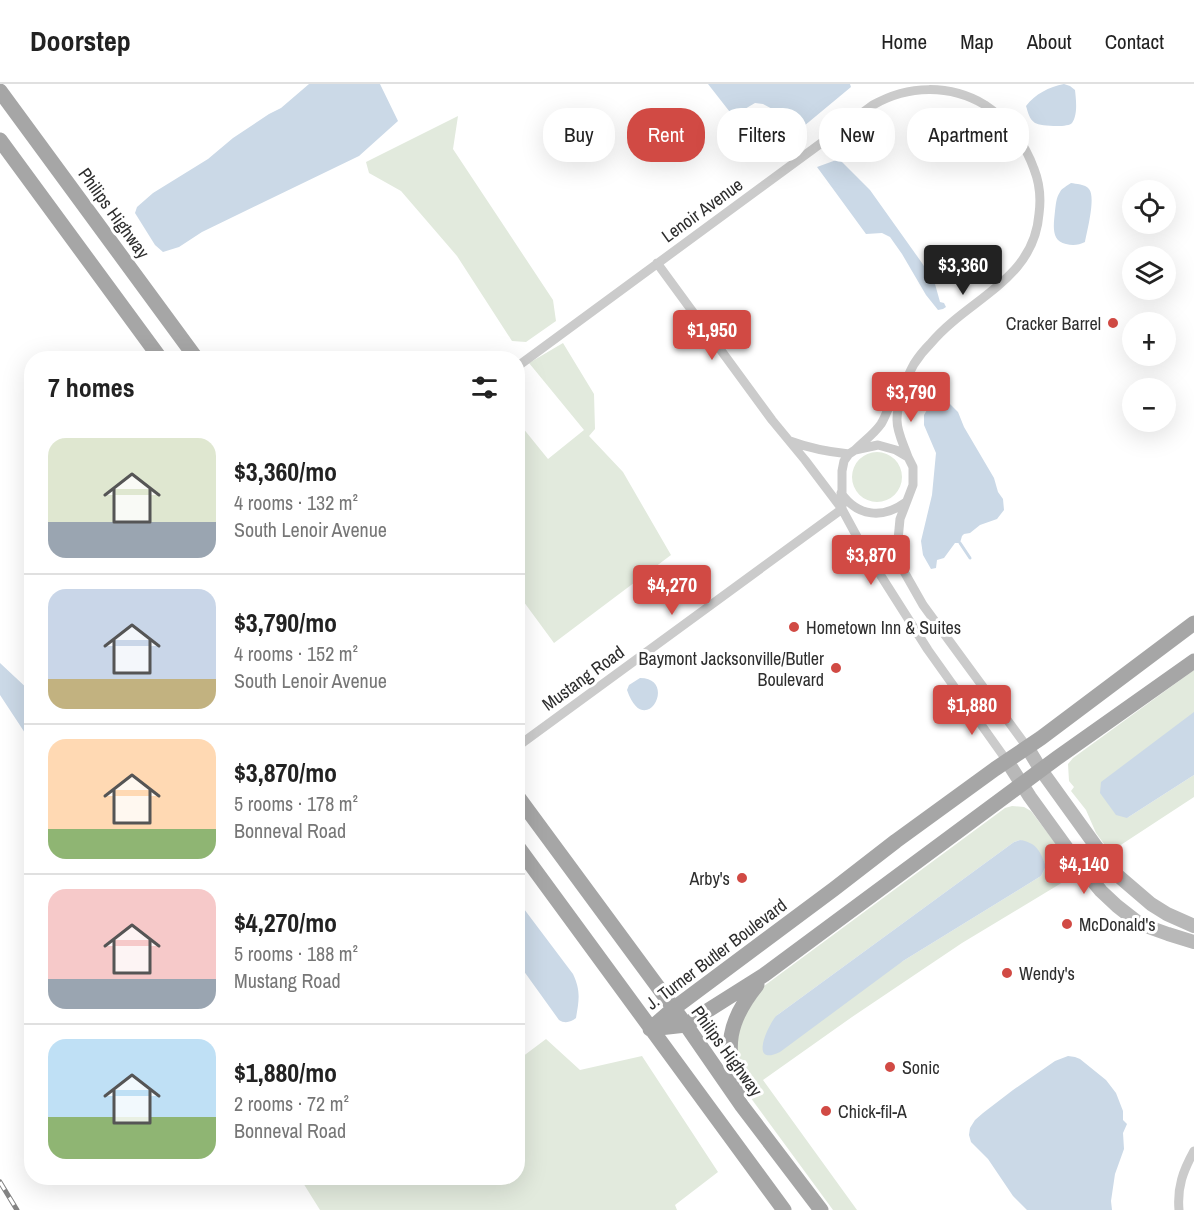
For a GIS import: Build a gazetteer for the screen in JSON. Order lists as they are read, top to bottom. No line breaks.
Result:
{"streets":{"main road":["Philips Highway","J. Turner Butler Boulevard"],"street":["Lenoir Avenue","Mustang Road"]},"crossings":[["Philips Highway","J. Turner Butler Boulevard"]],"places":["Cracker Barrel","Hometown Inn & Suites","Baymont Jacksonville/Butler Boulevard","Arby's","McDonald's","Wendy's","Sonic","Chick-fil-A"],"page":{"header":"Doorstep","nav":["Home","Map","About","Contact"],"chip":["Buy","Rent","Filters","New","Apartment"],"map_buttons":["+","−"],"price":["$3,360","$1,950","$3,790","$3,870","$4,270","$1,880","$4,140"],"heading":"7 homes","list":[{"name":"$3,360/mo","note":"4 rooms · 132 m² · South Lenoir Avenue"},{"name":"$3,790/mo","note":"4 rooms · 152 m² · South Lenoir Avenue"},{"name":"$3,870/mo","note":"5 rooms · 178 m² · Bonneval Road"},{"name":"$4,270/mo","note":"5 rooms · 188 m² · Mustang Road"},{"name":"$1,880/mo","note":"2 rooms · 72 m² · Bonneval Road"}]}}
